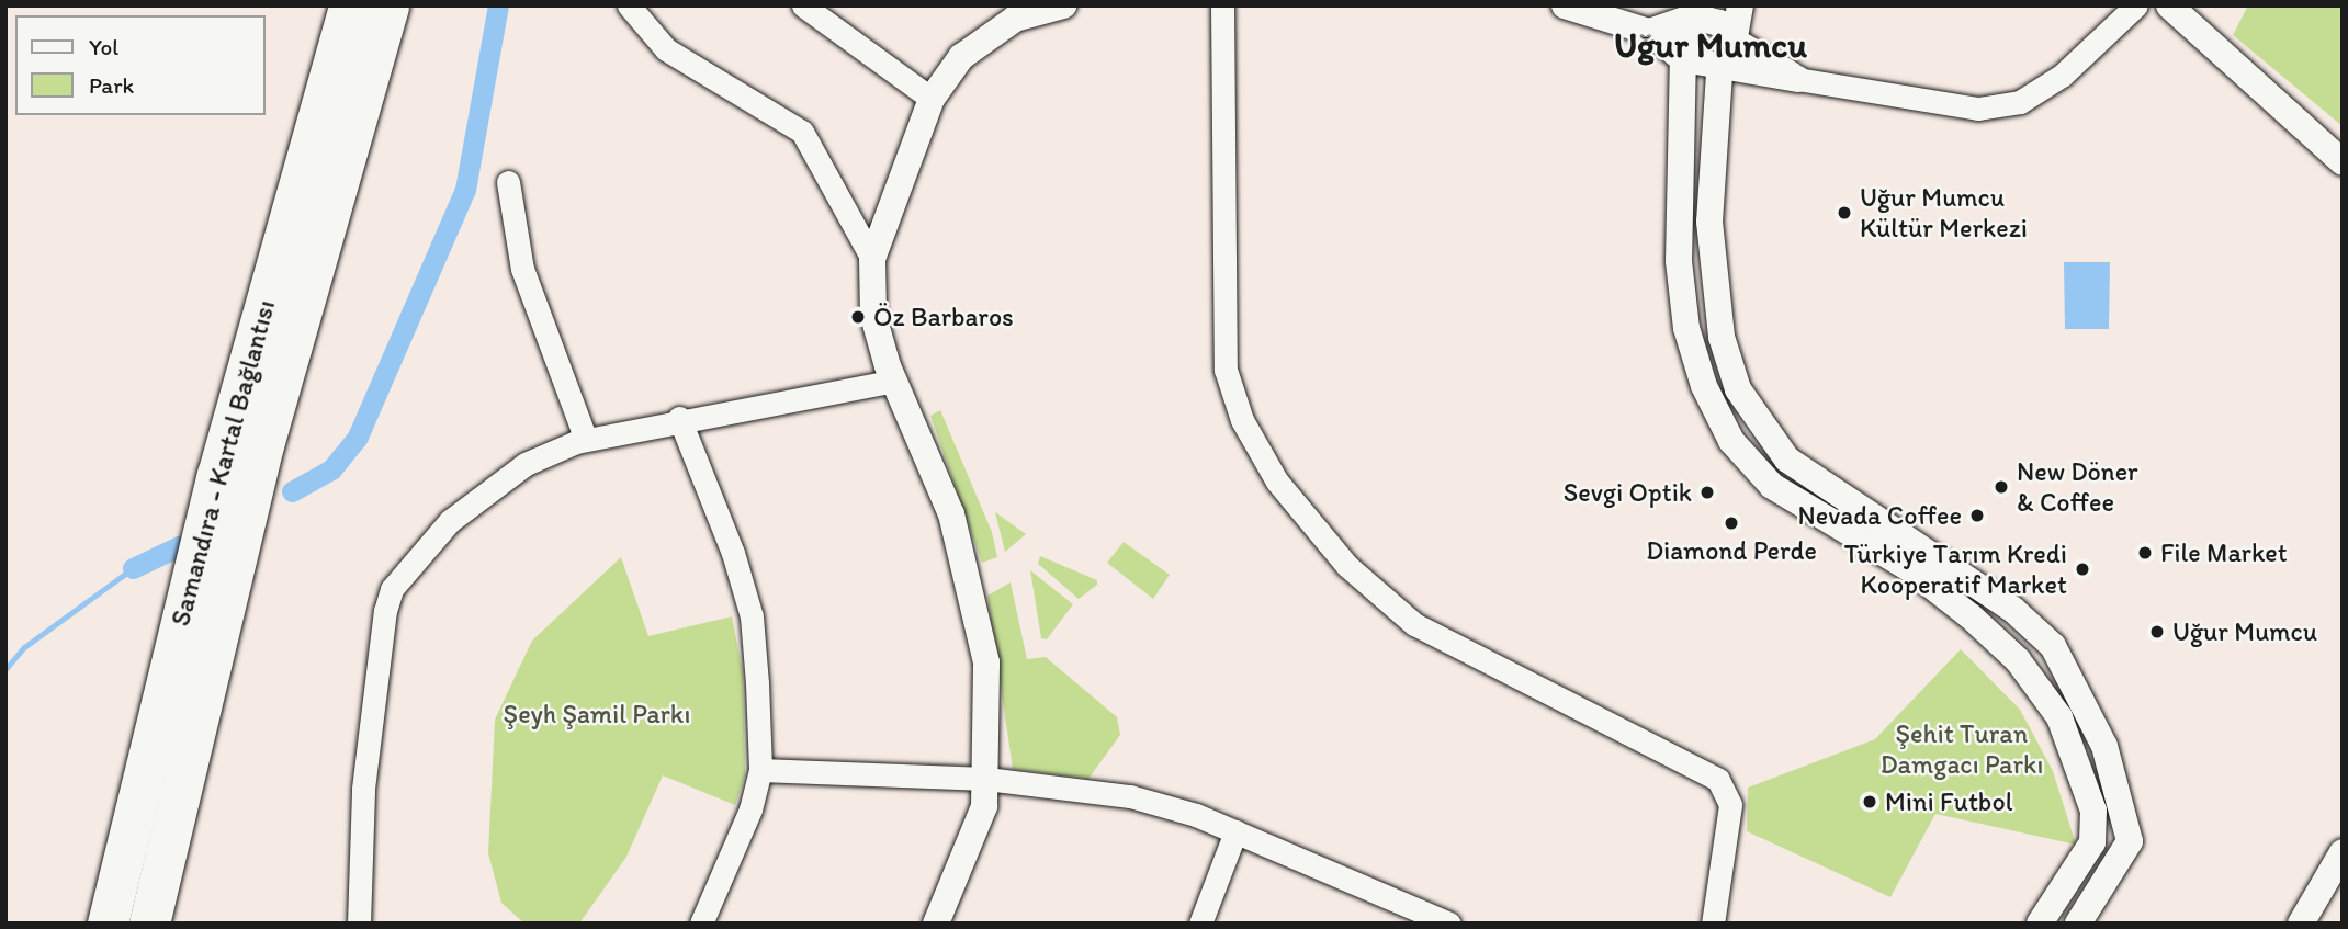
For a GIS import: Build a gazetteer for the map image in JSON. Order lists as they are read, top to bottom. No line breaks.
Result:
{"streets":{"highway":["Samandıra - Kartal Bağlantısı"]},"districts":["Uğur Mumcu"],"parks":["Şeyh Şamil Parkı","Şehit Turan Damgacı Parkı"],"places":["Uğur Mumcu Kültür Merkezi","Öz Barbaros","New Döner & Coffee","Sevgi Optik","Nevada Coffee","Diamond Perde","File Market","Türkiye Tarım Kredi Kooperatif Market","Uğur Mumcu","Mini Futbol"],"legend":["Yol","Park"]}
